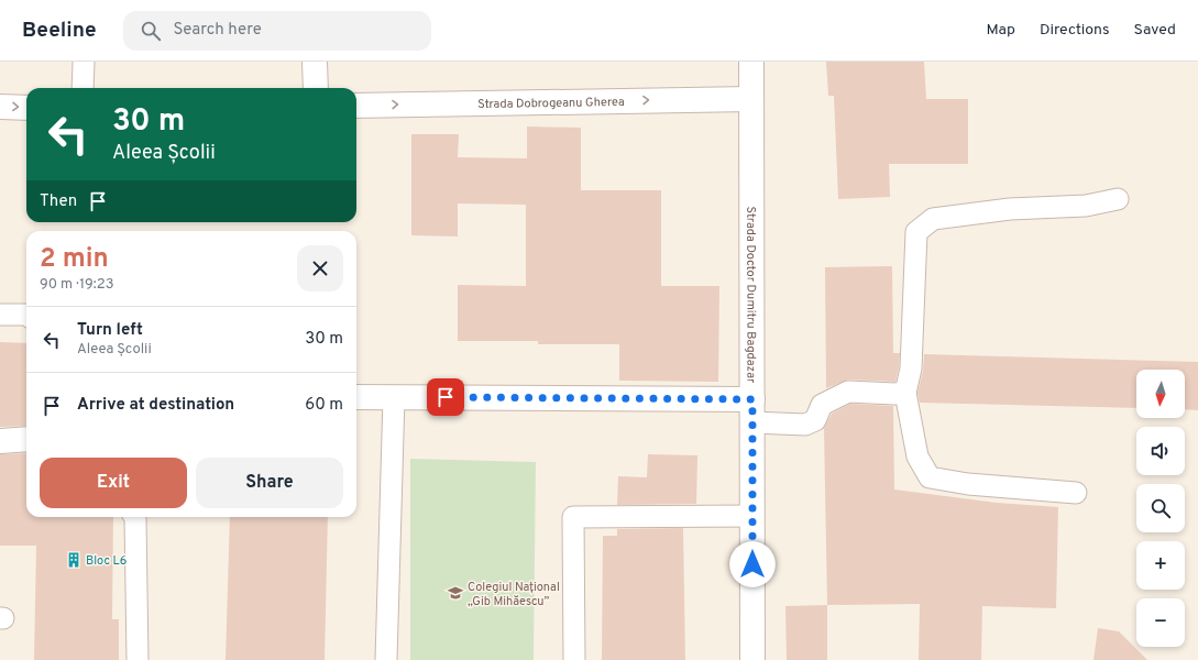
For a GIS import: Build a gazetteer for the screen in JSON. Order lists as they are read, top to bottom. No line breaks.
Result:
{"streets":{"street":["Strada Dobrogeanu Gherea","Strada Doctor Dumitru Bagdazar"]},"crossings":[["Strada Dobrogeanu Gherea","Strada Doctor Dumitru Bagdazar"]],"one_way":["Strada Dobrogeanu Gherea"],"places":{"building":["Bloc L6"],"school or university":["Colegiul Național „Gib Mihăescu”"]},"north":"bottom","page":{"header":"Beeline","search":"Search here","nav":["Map","Directions","Saved"],"turn":["30 m","Aleea Școlii"],"then":"Then","heading":["2 min","90 m · 19:23"],"list":[{"name":"Turn left","note":"Aleea Școlii","value":"30 m"},{"name":"Arrive at destination","value":"60 m"}],"map_buttons":["+","−"],"buttons":["Exit","Share"]}}
